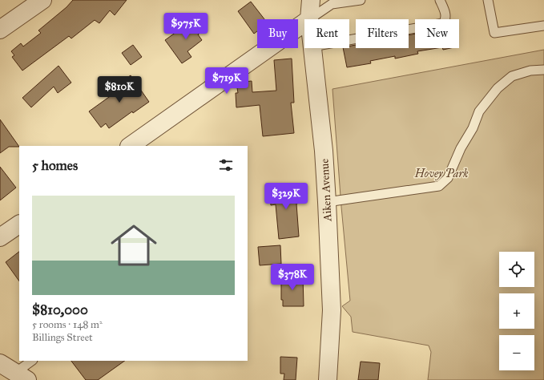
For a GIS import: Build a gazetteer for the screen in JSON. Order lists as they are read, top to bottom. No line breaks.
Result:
{"streets":{"street":["Aiken Avenue"]},"parks":["Hovey Park"],"page":{"price":["$975K","$719K","$810K","$329K","$378K"],"chip":["Buy","Rent","Filters","New"],"heading":"5 homes","list":[{"name":"$810,000","note":"5 rooms · 148 m² · Billings Street"}],"map_buttons":["+","−"]}}
